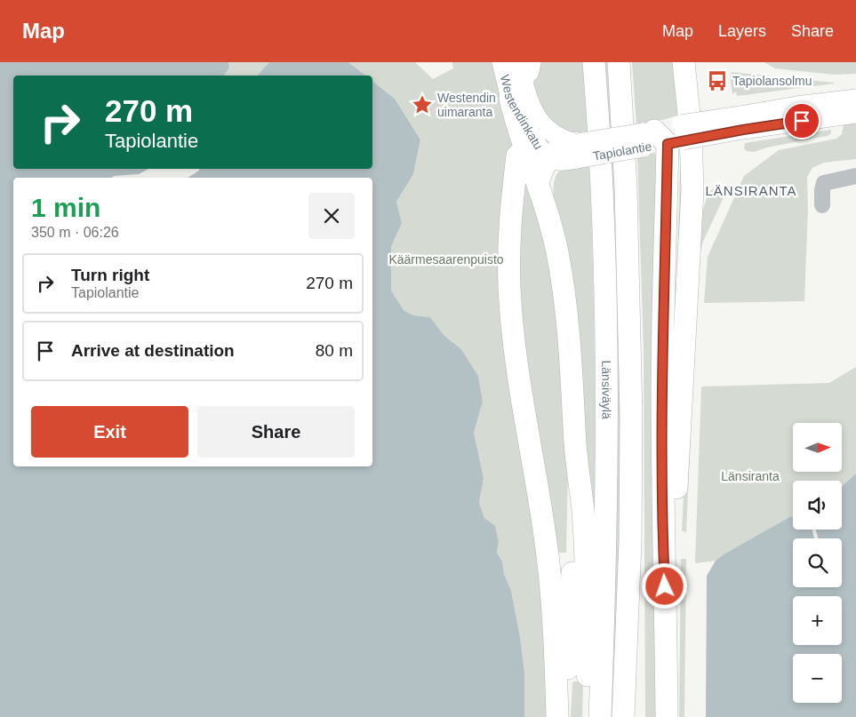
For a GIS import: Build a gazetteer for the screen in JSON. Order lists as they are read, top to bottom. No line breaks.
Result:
{"streets":{"highway":["Länsiväylä"],"main road":["Westendinkatu","Tapiolantie"]},"crossings":[["Westendinkatu","Tapiolantie"]],"districts":["LÄNSIRANTA"],"parks":["Käärmesaarenpuisto","Länsiranta"],"places":{"bus stop":["Tapiolansolmu"],"place":["Westendin uimaranta"]},"north":"right","page":{"header":"Map","nav":["Map","Layers","Share"],"turn":["270 m","Tapiolantie"],"heading":["1 min","350 m · 06:26"],"list":[{"name":"Turn right","note":"Tapiolantie","value":"270 m"},{"name":"Arrive at destination","value":"80 m"}],"buttons":["Exit","Share"],"map_buttons":["+","−"]}}
